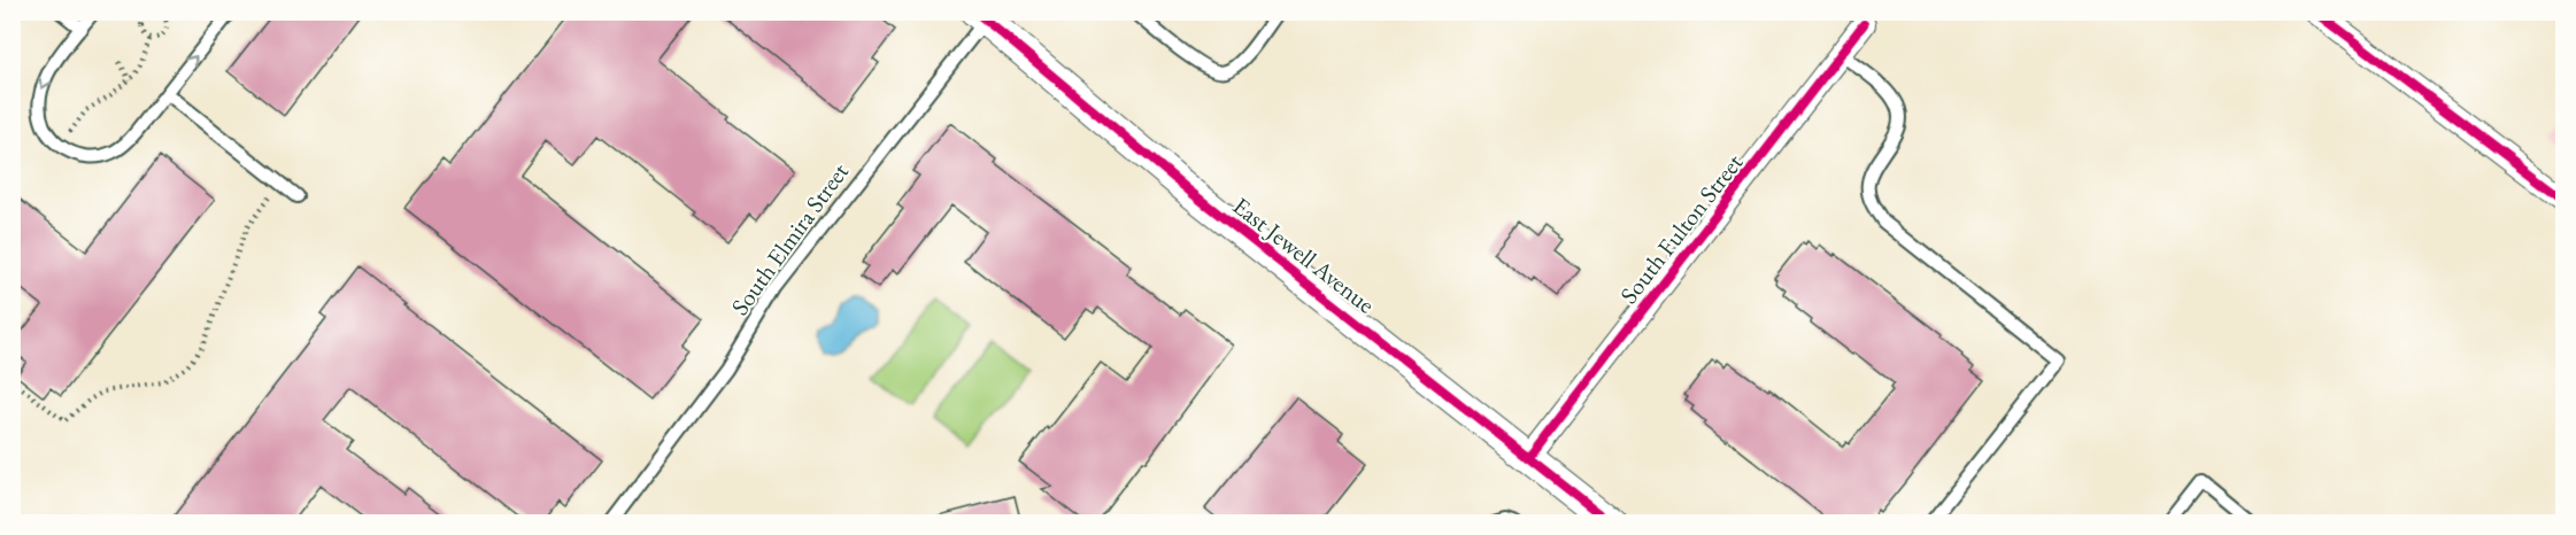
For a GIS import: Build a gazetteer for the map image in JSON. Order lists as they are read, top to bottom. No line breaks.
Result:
{"streets":{"street":["South Fulton Street","East Jewell Avenue"],"lane":["South Elmira Street"]},"crossings":[["South Fulton Street","East Jewell Avenue"],["South Elmira Street","East Jewell Avenue"]]}
